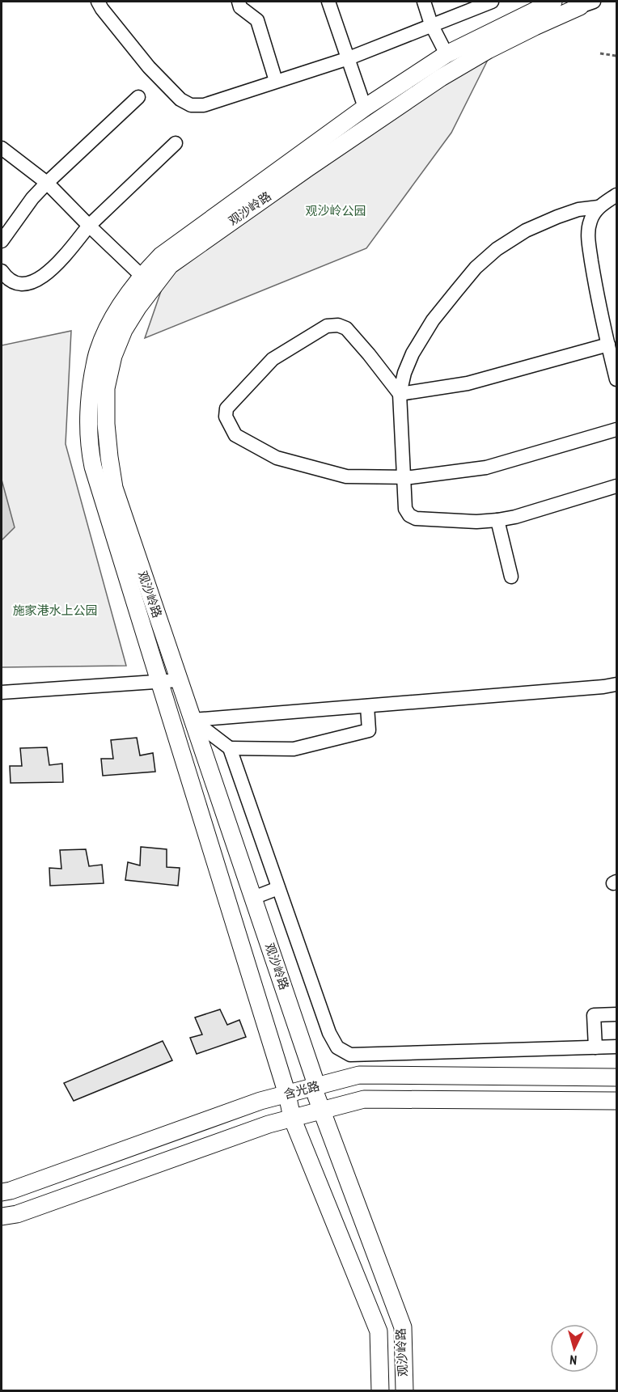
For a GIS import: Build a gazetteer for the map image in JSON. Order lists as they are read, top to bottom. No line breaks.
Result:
{"streets":{"main road":["观沙岭路","含光路"]},"crossings":[["观沙岭路","含光路"]],"parks":["观沙岭公园","施家港水上公园"],"north":"bottom"}
